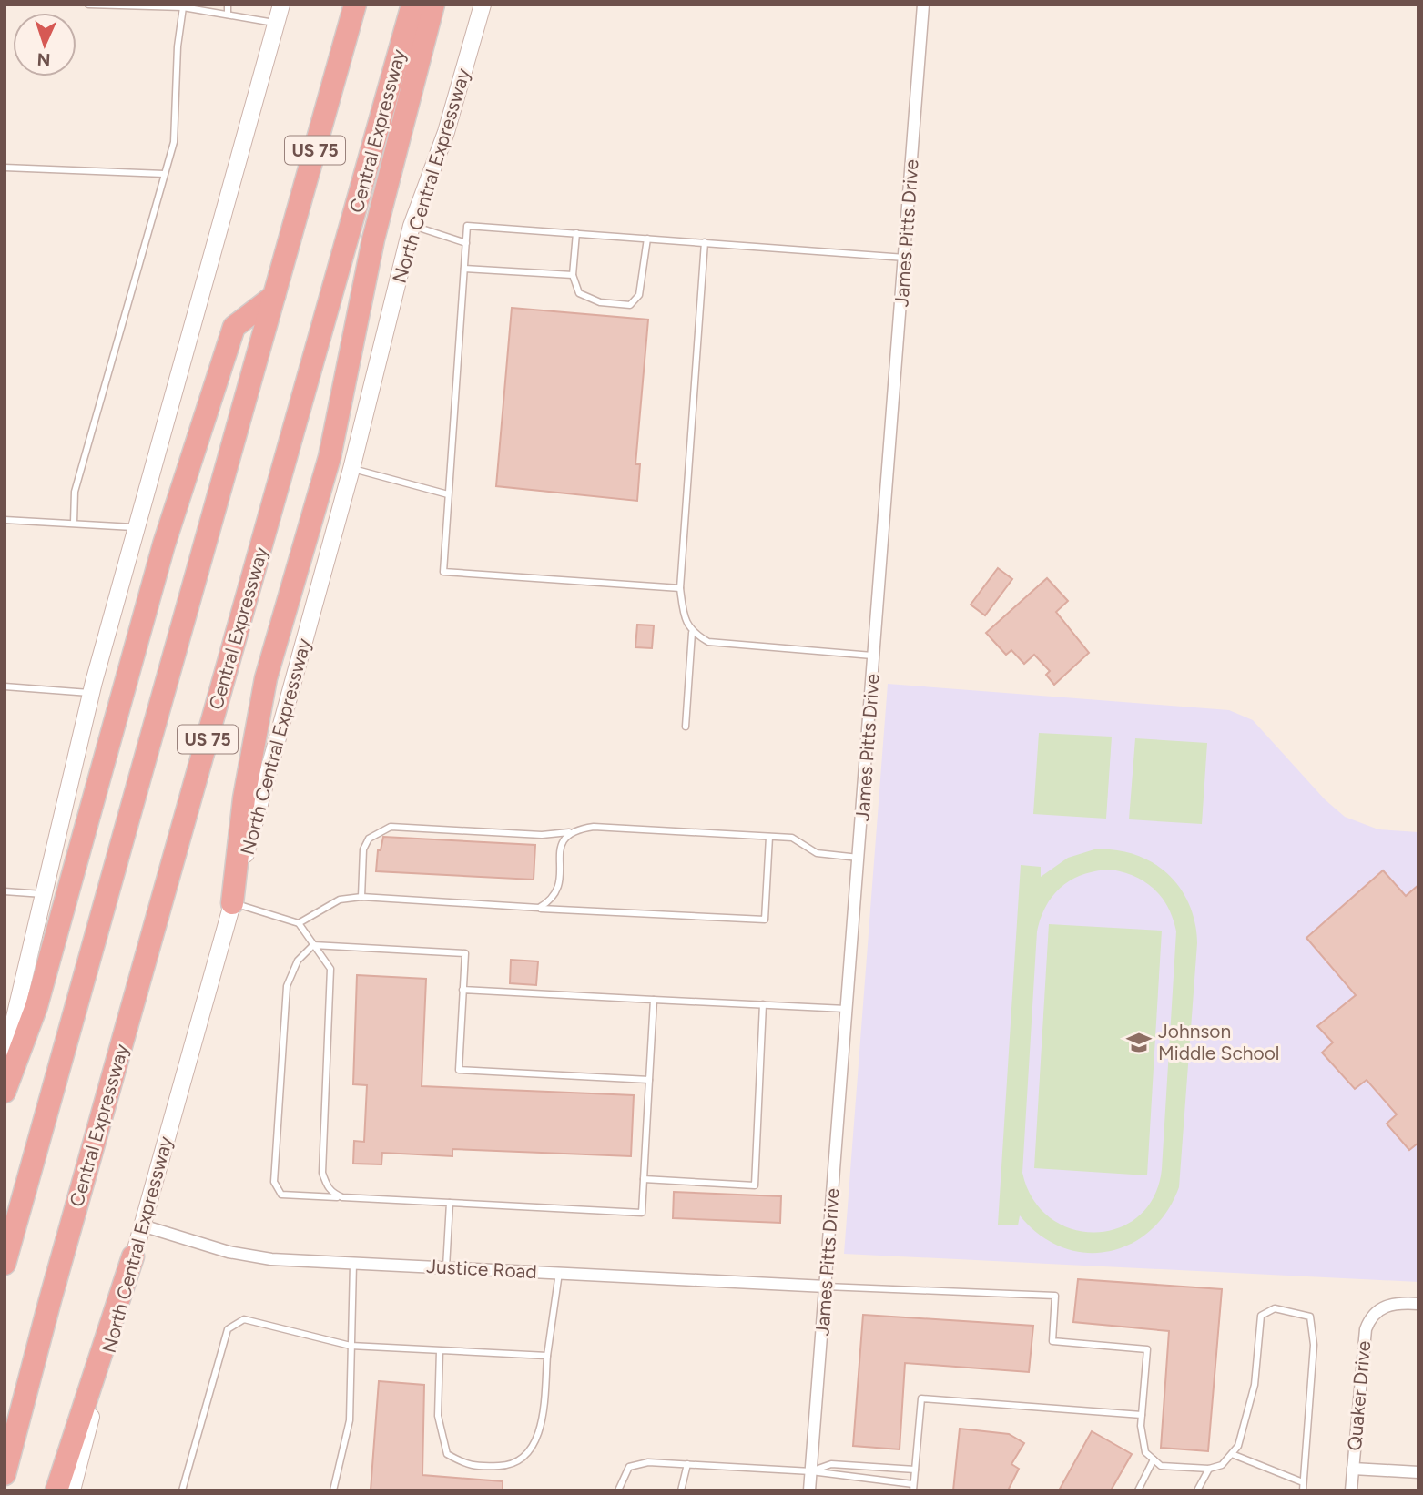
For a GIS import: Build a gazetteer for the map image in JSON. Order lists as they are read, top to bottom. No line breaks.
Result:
{"streets":{"highway":["Central Expressway","US 75"],"main road":["North Central Expressway"],"street":["James Pitts Drive","Justice Road","Quaker Drive"]},"crossings":[["North Central Expressway","Justice Road"],["James Pitts Drive","Justice Road"]],"places":{"school or university":["Johnson Middle School"]},"north":"bottom"}
